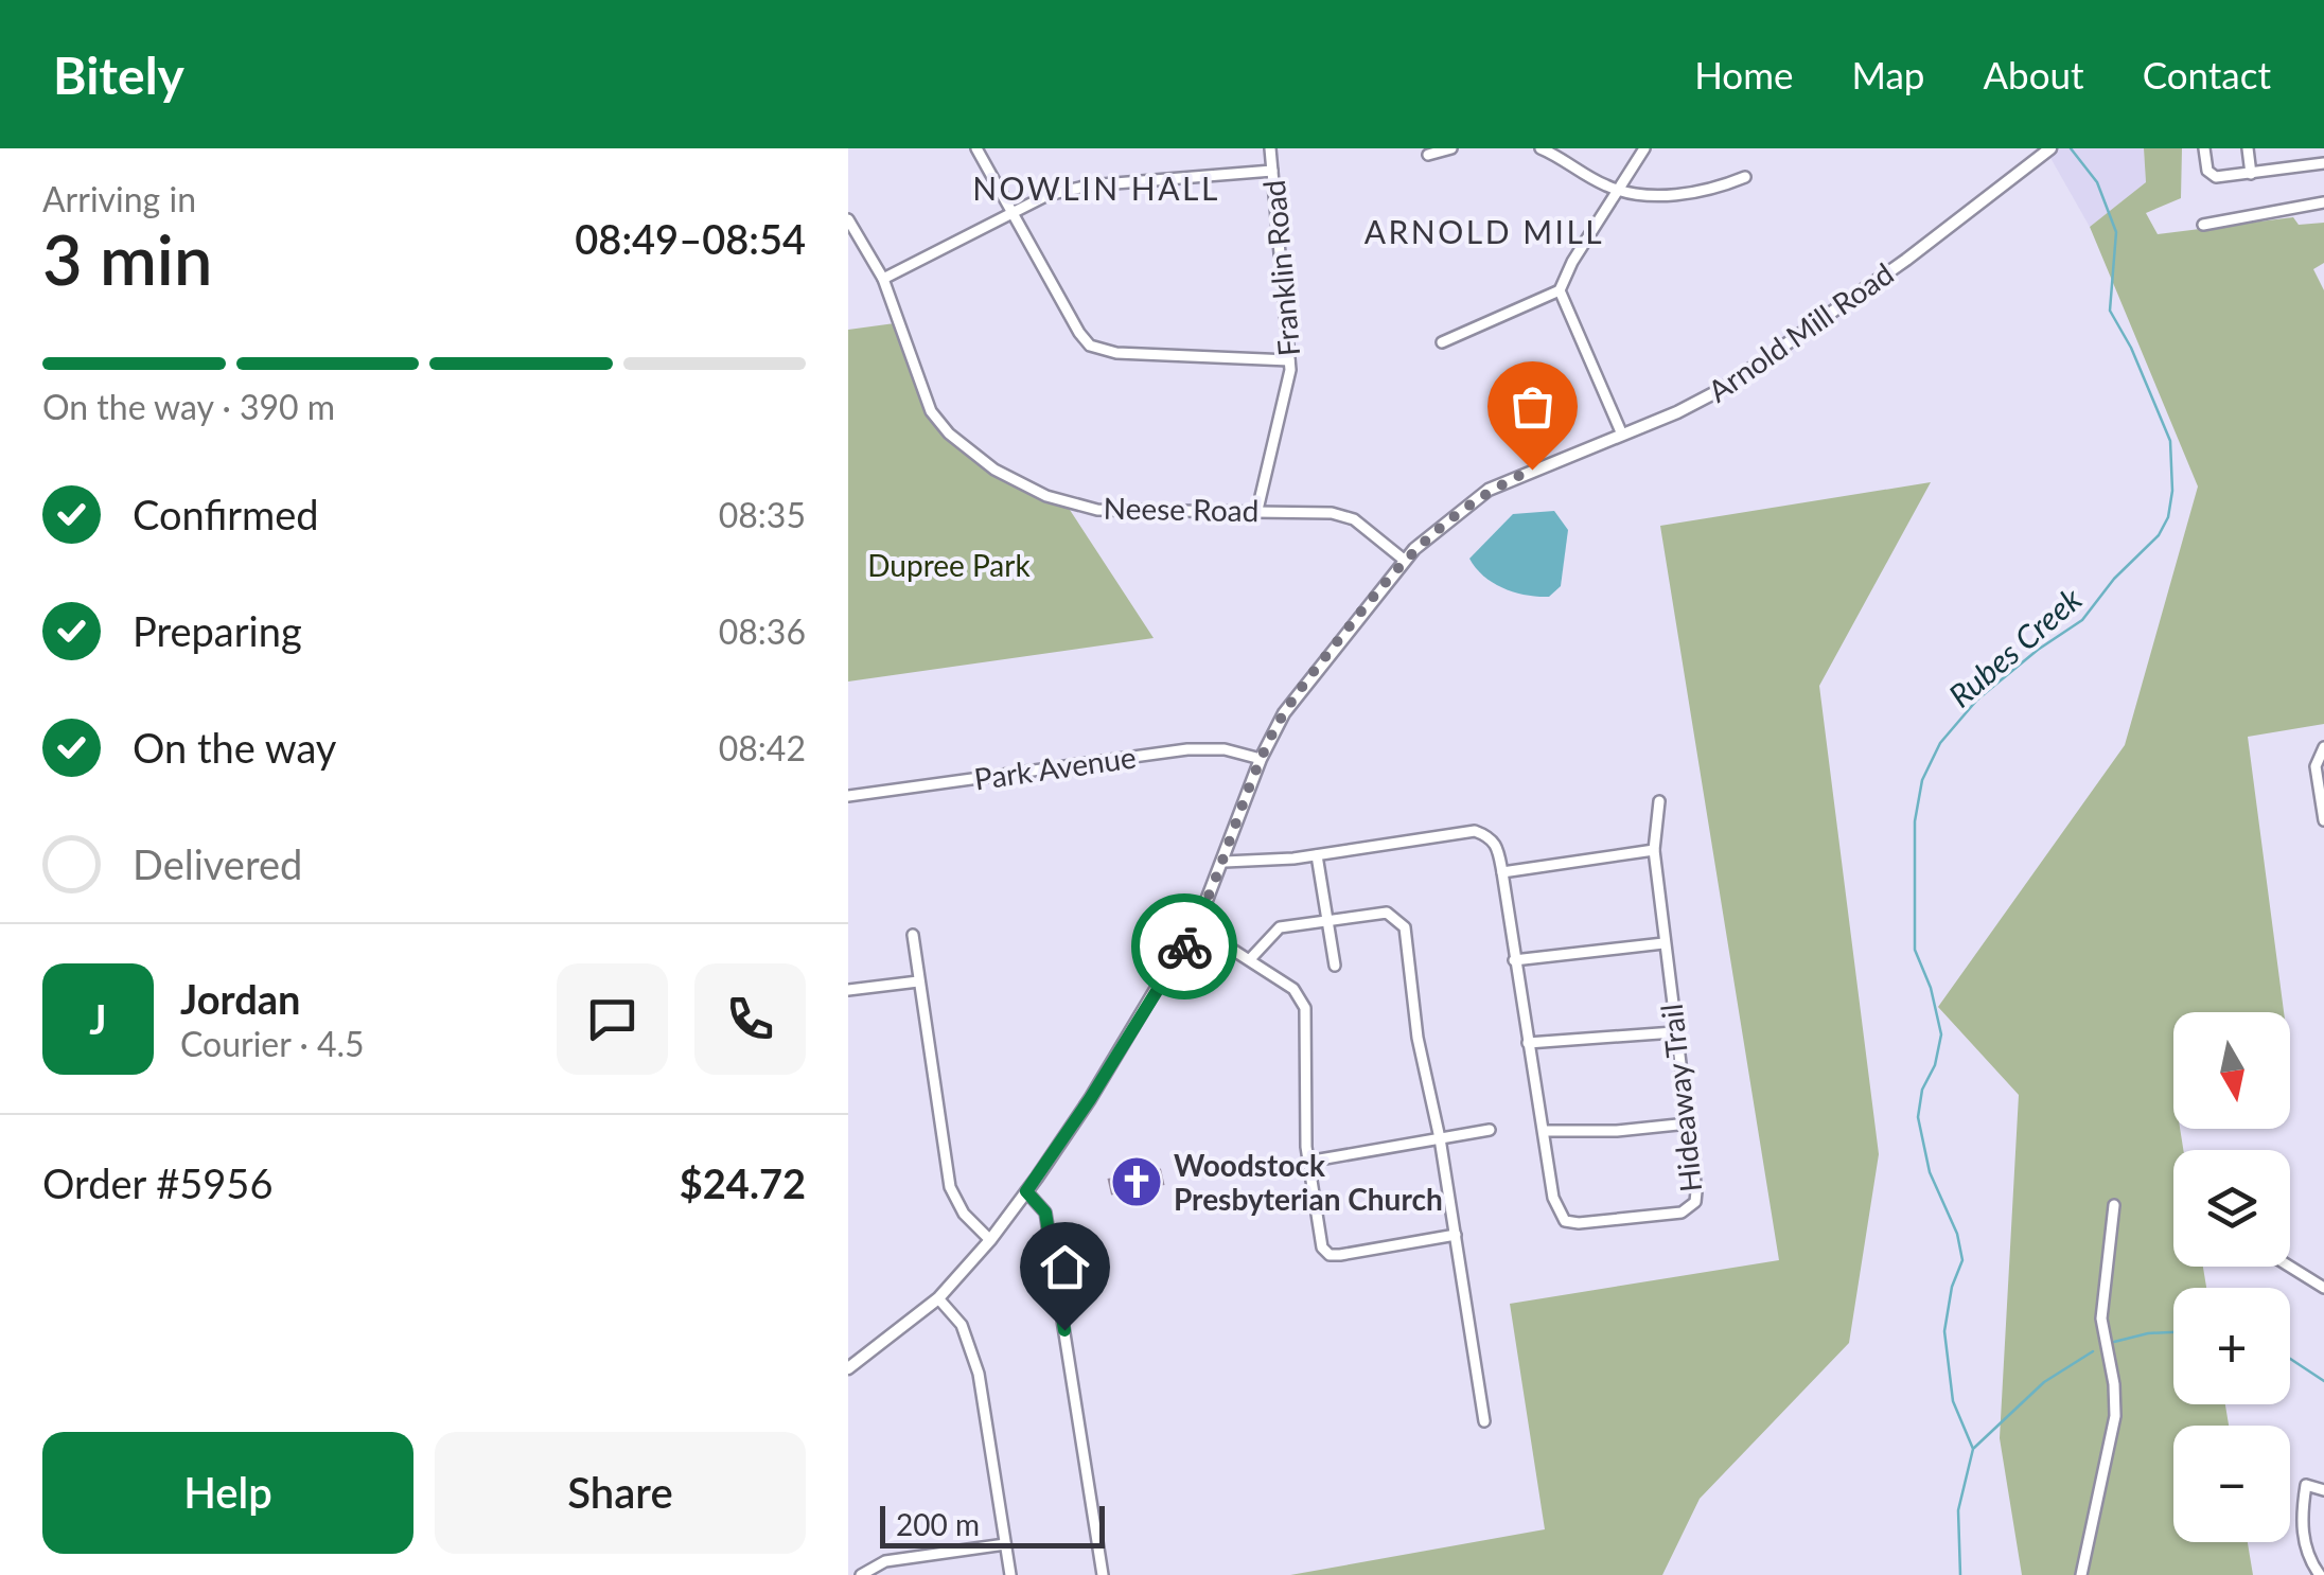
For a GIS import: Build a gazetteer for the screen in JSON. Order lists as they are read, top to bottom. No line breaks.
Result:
{"streets":{"main road":["Arnold Mill Road"],"street":["Franklin Road","Neese Road","Park Avenue","Hideaway Trail"]},"crossings":[["Franklin Road","Neese Road"],["Arnold Mill Road","Neese Road"],["Arnold Mill Road","Park Avenue"]],"districts":["NOWLIN HALL","ARNOLD MILL"],"water":["Rubes Creek"],"parks":["Dupree Park"],"places":{"church":["Woodstock Presbyterian Church"]},"scale_bar":"200 m","north":"bottom","page":{"header":"Bitely","nav":["Home","Map","About","Contact"],"heading":["3 min","Arriving in","08:49–08:54"],"panel":["Jordan","Courier · 4.5","Order #5956","$24.72"],"bar":"On the way · 390 m","list":[["Confirmed","08:35"],["Preparing","08:36"],["On the way","08:42"],"Delivered"],"round":"J","map_buttons":["+","−"],"buttons":["Help","Share"],"scale":"200 m"}}
